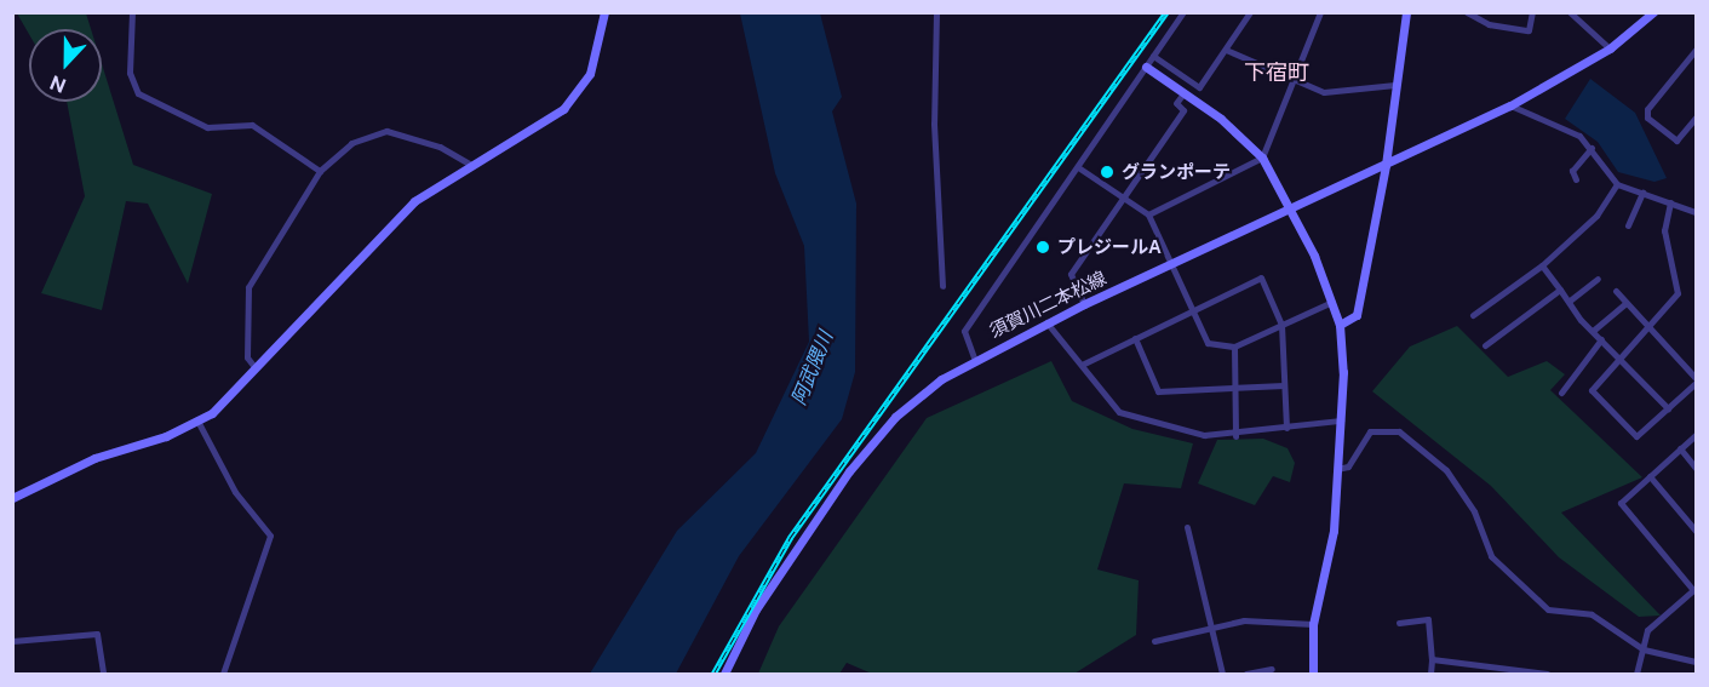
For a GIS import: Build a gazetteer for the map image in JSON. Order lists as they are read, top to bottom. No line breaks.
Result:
{"streets":{"street":["須賀川二本松線"]},"districts":["下宿町"],"water":["阿武隈川"],"places":["グランポーテ","プレジールA"],"north":"bottom"}
